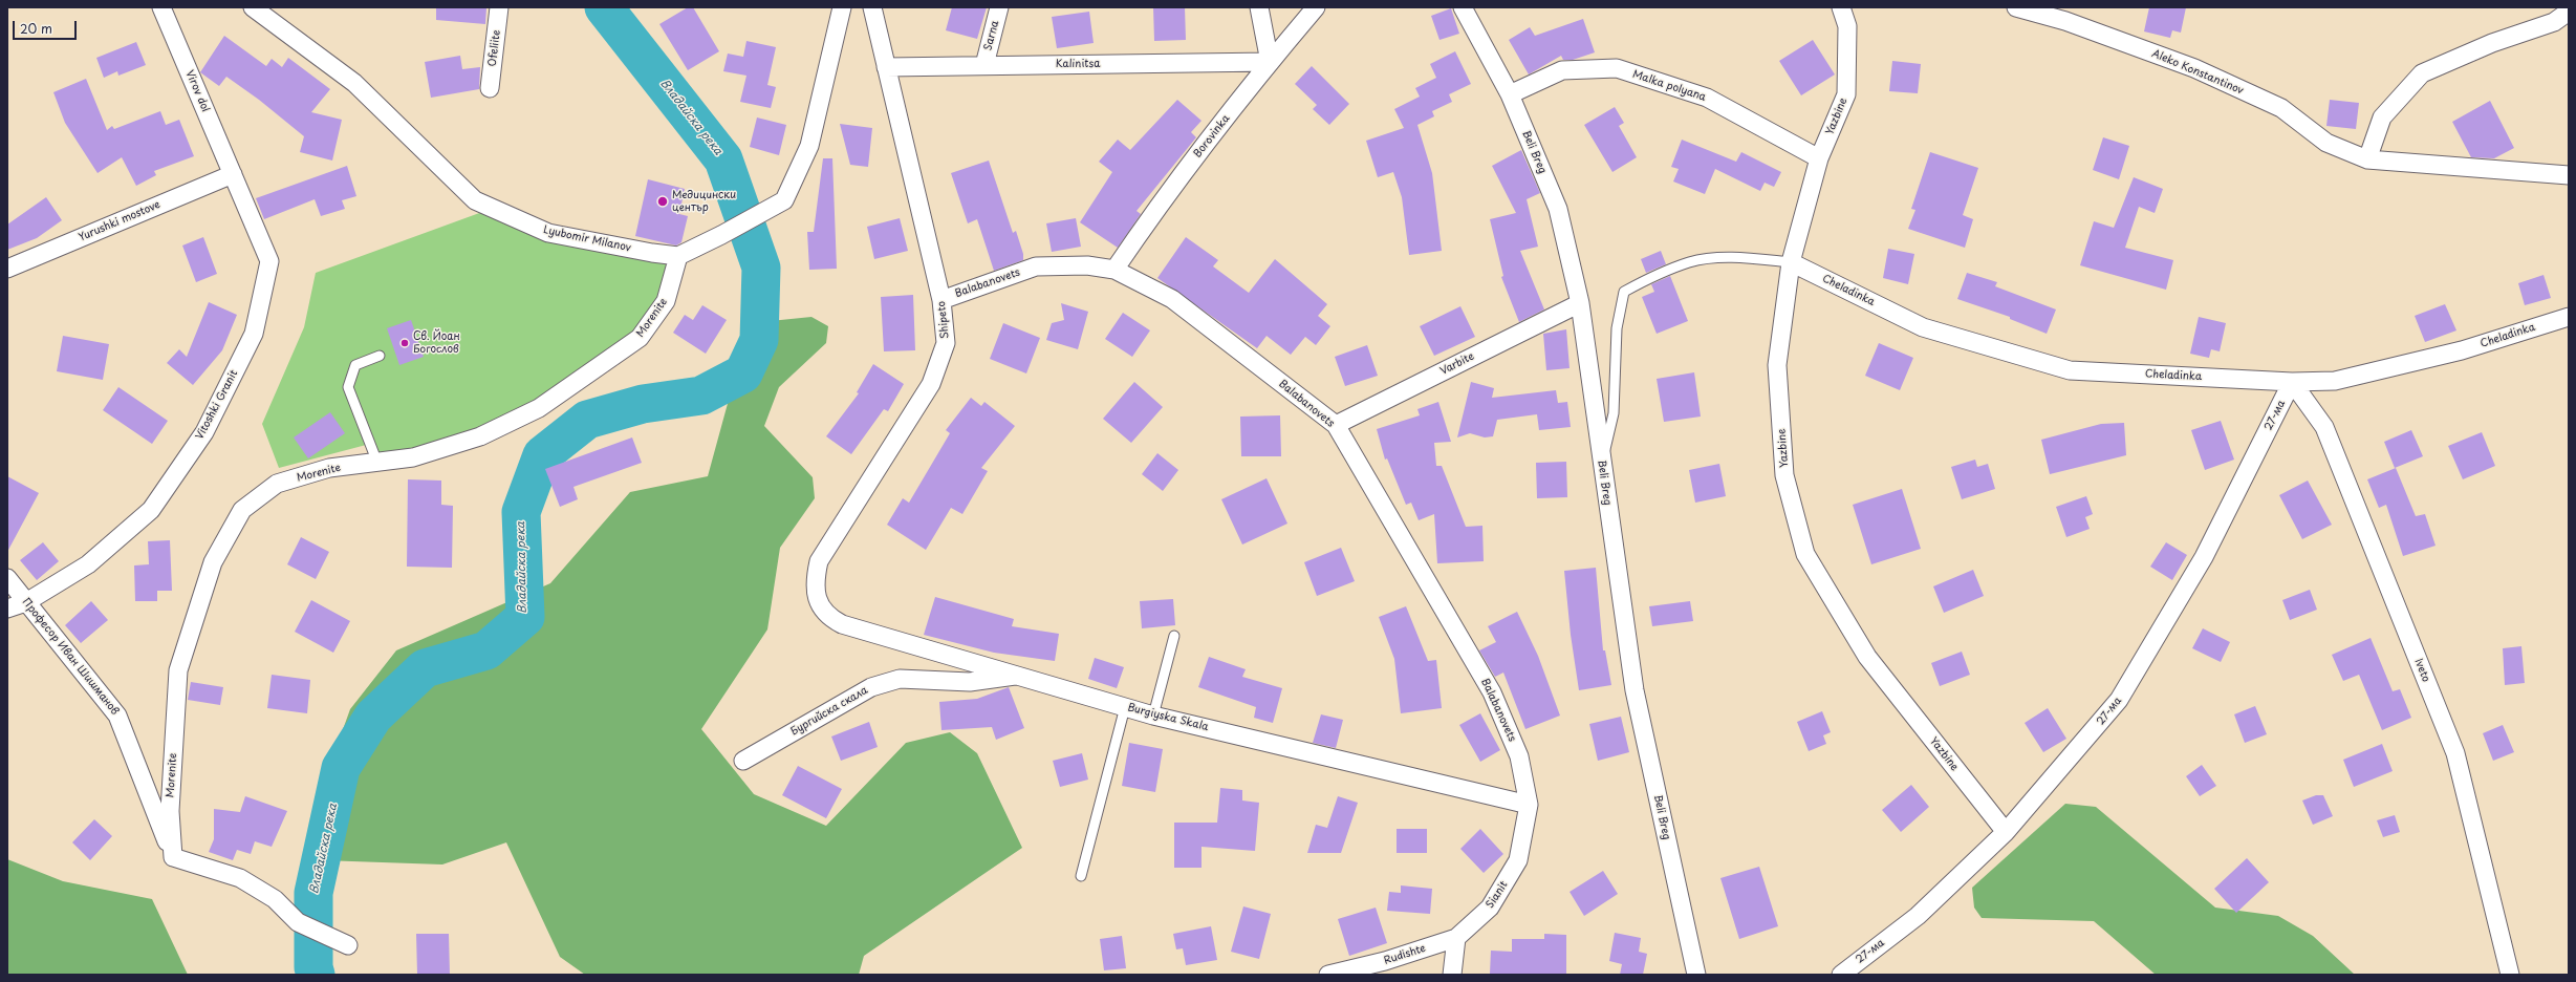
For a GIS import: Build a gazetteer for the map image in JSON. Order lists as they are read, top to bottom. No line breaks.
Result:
{"streets":{"street":["Sarna","Ofeliite","Kalinitsa","Aleko Konstantinov","Malka polyana","Virov dol","Yazbine","Borovinka","Beli Breg","Yurushki mostove","Lyubomir Milanov","Balabanovets","Cheladinka","Morenite","Shipeto","Varbite","Vitoshki Granit","27-ма","Професор Иван Шишманов","Iveto","Бургийска скала","Burgiyska Skala","Sianit","Rudishte"]},"crossings":[["Sarna","Kalinitsa"],["Kalinitsa","Borovinka"],["Kalinitsa","Shipeto"],["Malka polyana","Yazbine"],["Malka polyana","Beli Breg"],["Virov dol","Yurushki mostove"],["Virov dol","Vitoshki Granit"],["Yazbine","Cheladinka"],["Yazbine","27-ма"],["Borovinka","Balabanovets"],["Beli Breg","Varbite"],["Yurushki mostove","Vitoshki Granit"],["Lyubomir Milanov","Morenite"],["Balabanovets","Shipeto"],["Balabanovets","Varbite"],["Balabanovets","Burgiyska Skala"],["Balabanovets","Sianit"],["Cheladinka","27-ма"],["Cheladinka","Iveto"],["Morenite","Професор Иван Шишманов"],["Shipeto","Burgiyska Skala"],["Vitoshki Granit","Професор Иван Шишманов"],["27-ма","Iveto"],["Бургийска скала","Burgiyska Skala"],["Burgiyska Skala","Sianit"],["Sianit","Rudishte"]],"water":["Владайска река"],"places":["Медицински център","Св. Йоан Богослов"],"scale_bar":"20 m"}
